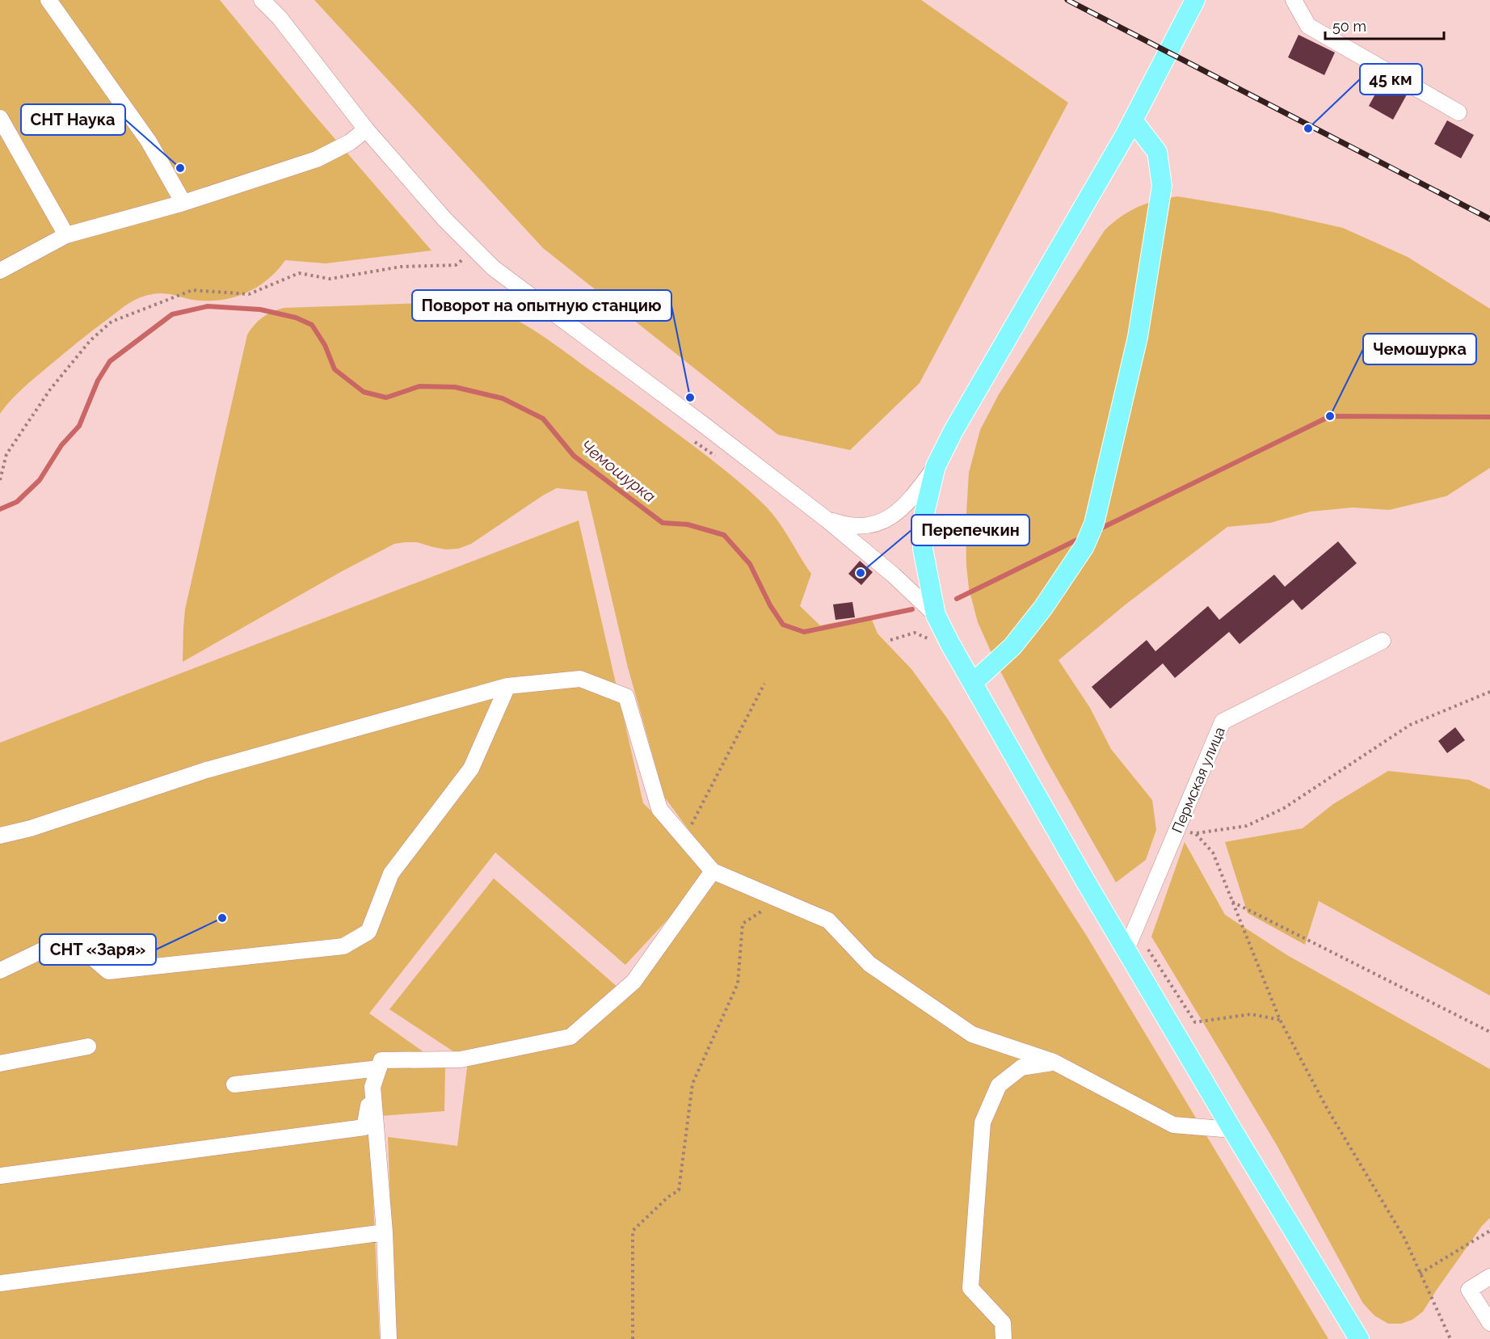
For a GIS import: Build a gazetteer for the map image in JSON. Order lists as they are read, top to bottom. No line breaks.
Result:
{"streets":{"street":["Пермская улица"]},"water":["Чемошурка"],"places":["45 км","СНТ Наука","Поворот на опытную станцию","Чемошурка","Перепечкин","СНТ «Заря»"],"scale_bar":"50 m"}
